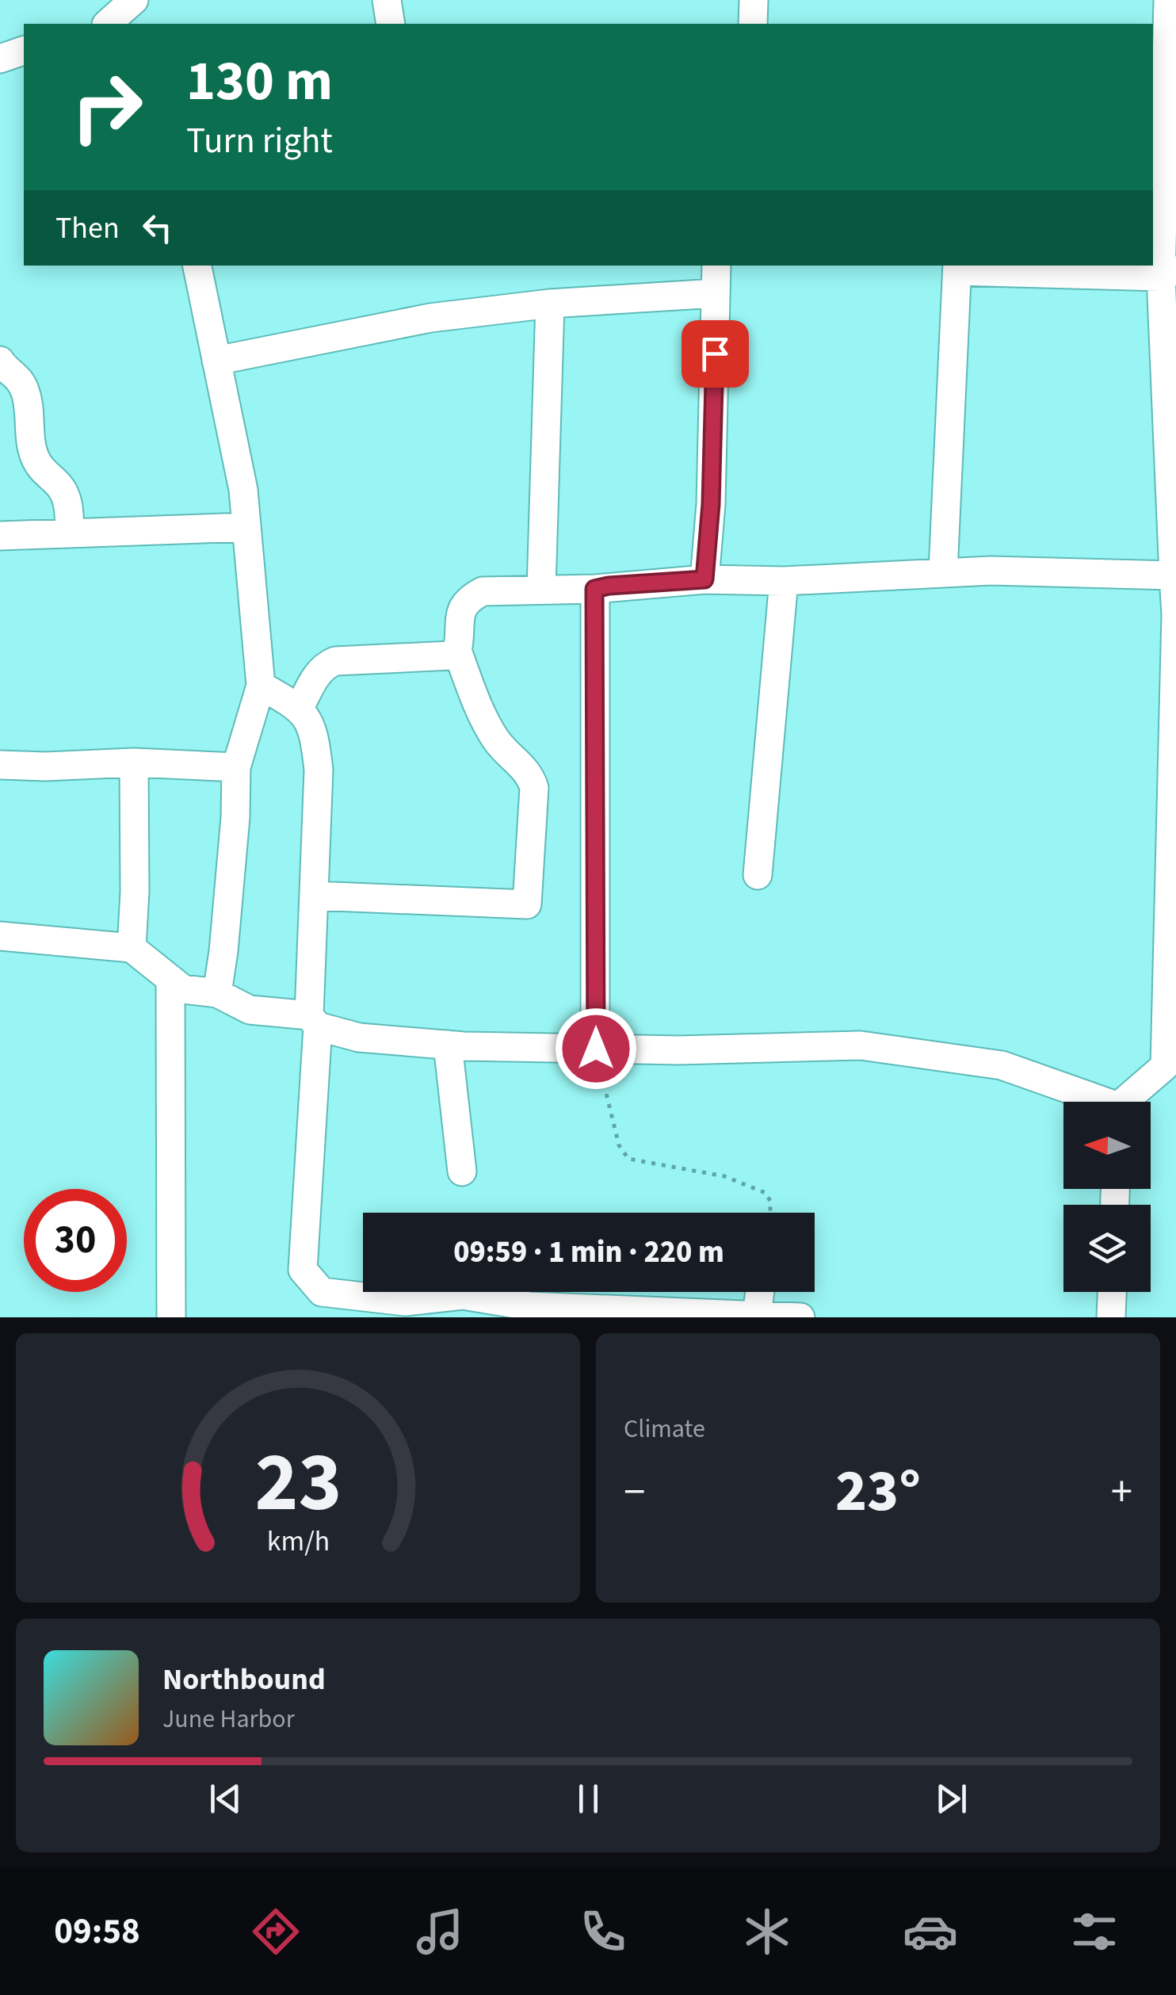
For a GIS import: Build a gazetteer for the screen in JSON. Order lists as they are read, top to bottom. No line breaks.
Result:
{"north":"left","page":{"turn":["130 m","Turn right"],"then":"Then","limit":"30","trip":"09:59 · 1 min · 220 m","tile":"Climate","heat":["−","23°","+"],"song":["Northbound","June Harbor"],"tabs":"09:58","gauge":["23","km/h"]}}
